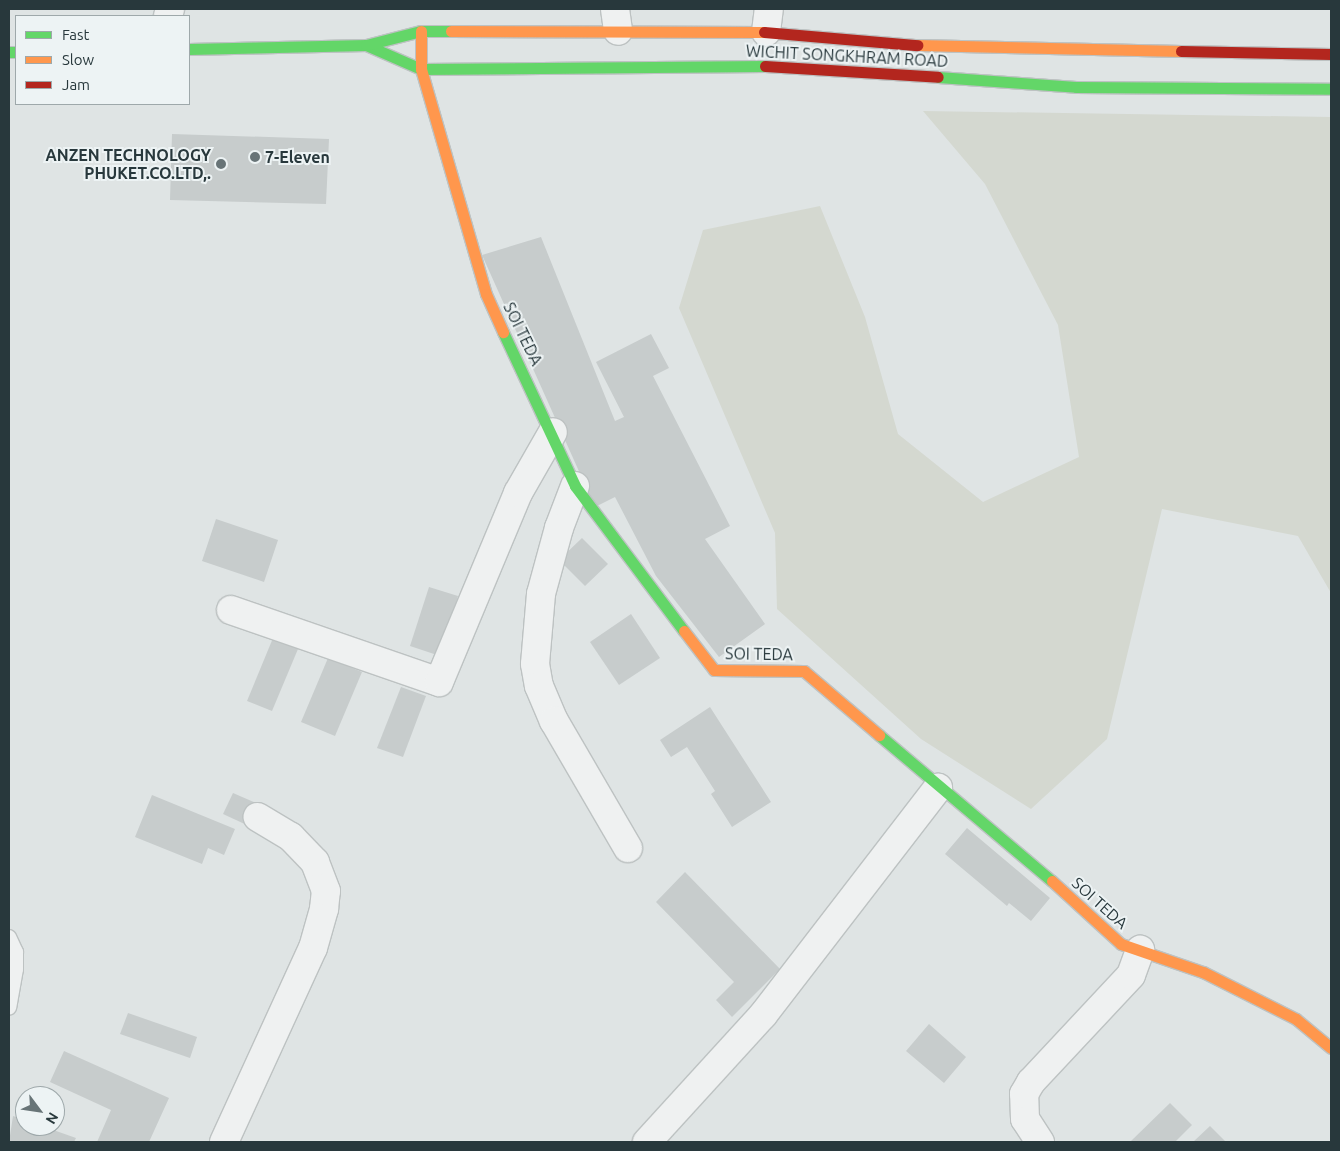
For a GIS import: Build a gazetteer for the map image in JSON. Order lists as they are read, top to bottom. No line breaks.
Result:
{"streets":{"main road":["WICHIT SONGKHRAM ROAD","SOI TEDA"]},"crossings":[["WICHIT SONGKHRAM ROAD","SOI TEDA"]],"places":["7-Eleven","ANZEN TECHNOLOGY PHUKET.CO.LTD,."],"legend":["Fast","Slow","Jam"],"north":"bottom right"}
